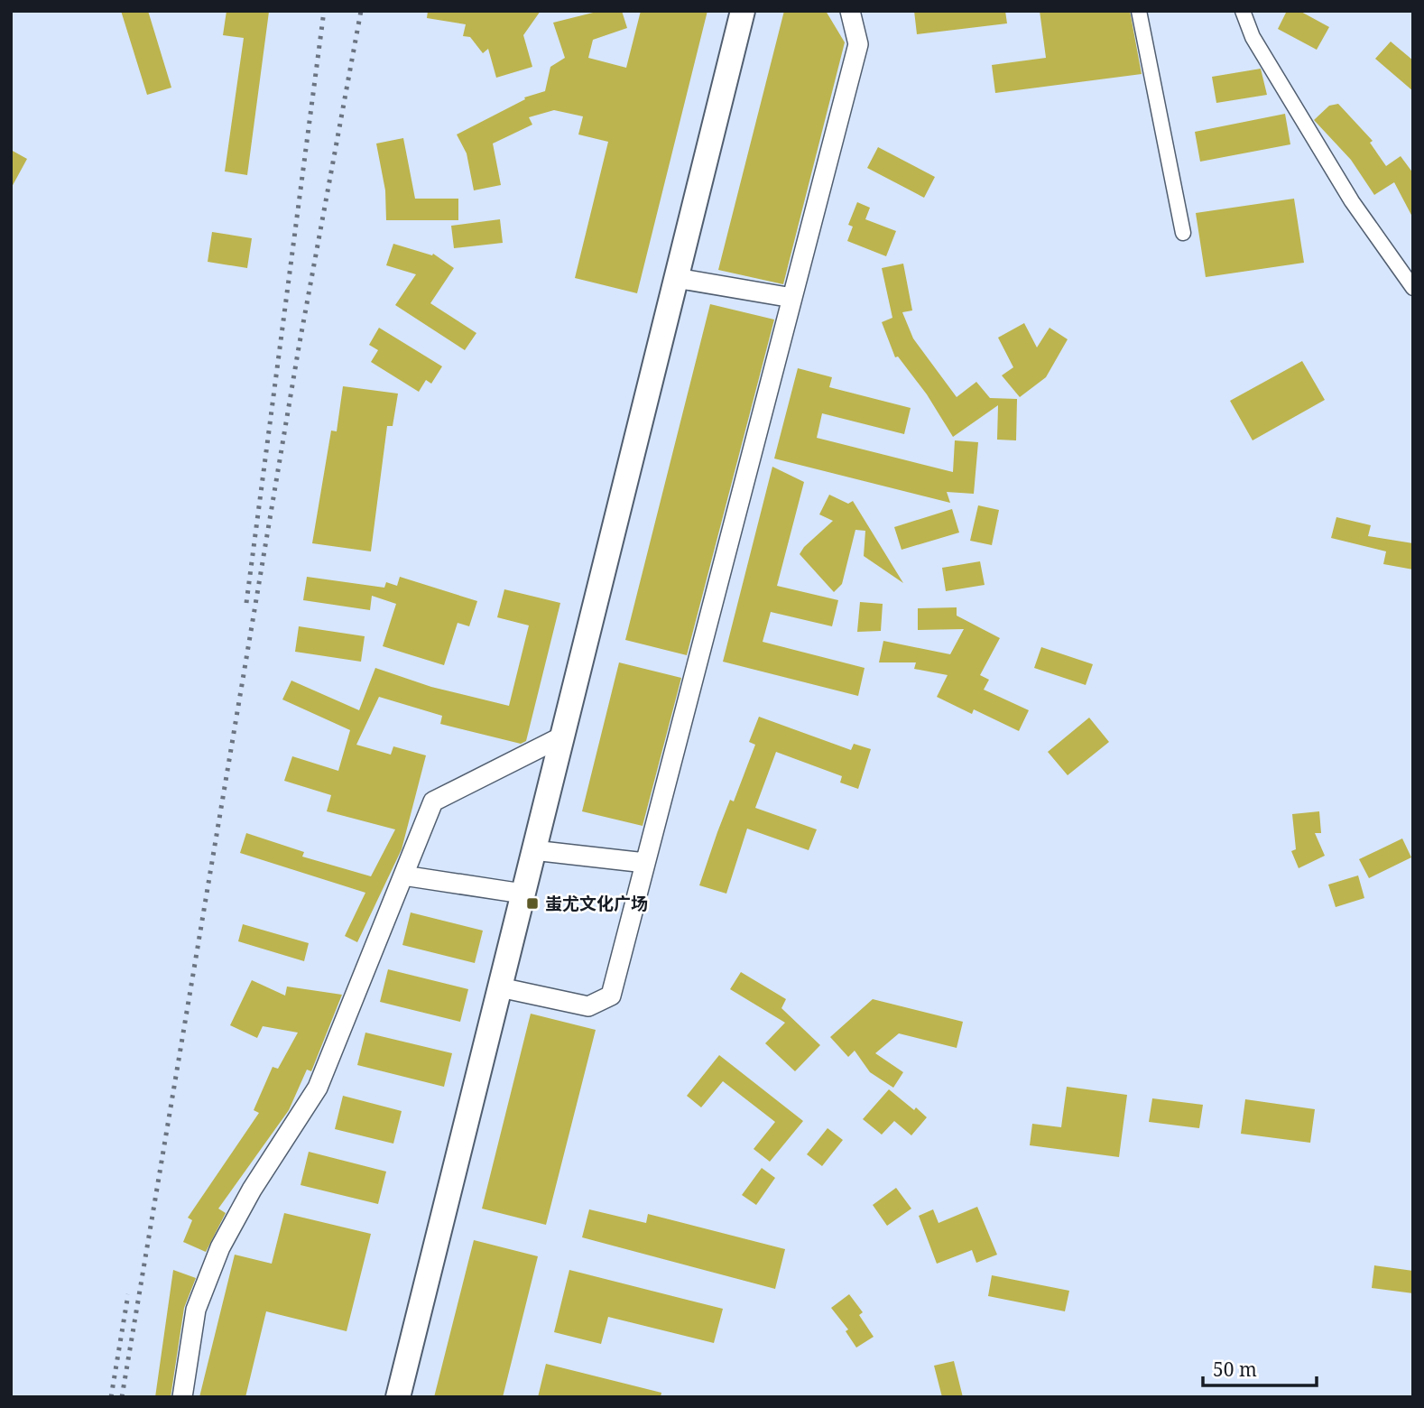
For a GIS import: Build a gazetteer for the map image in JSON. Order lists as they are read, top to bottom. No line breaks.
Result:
{"places":{"transit":["蚩尤文化广场"]},"scale_bar":"50 m"}
